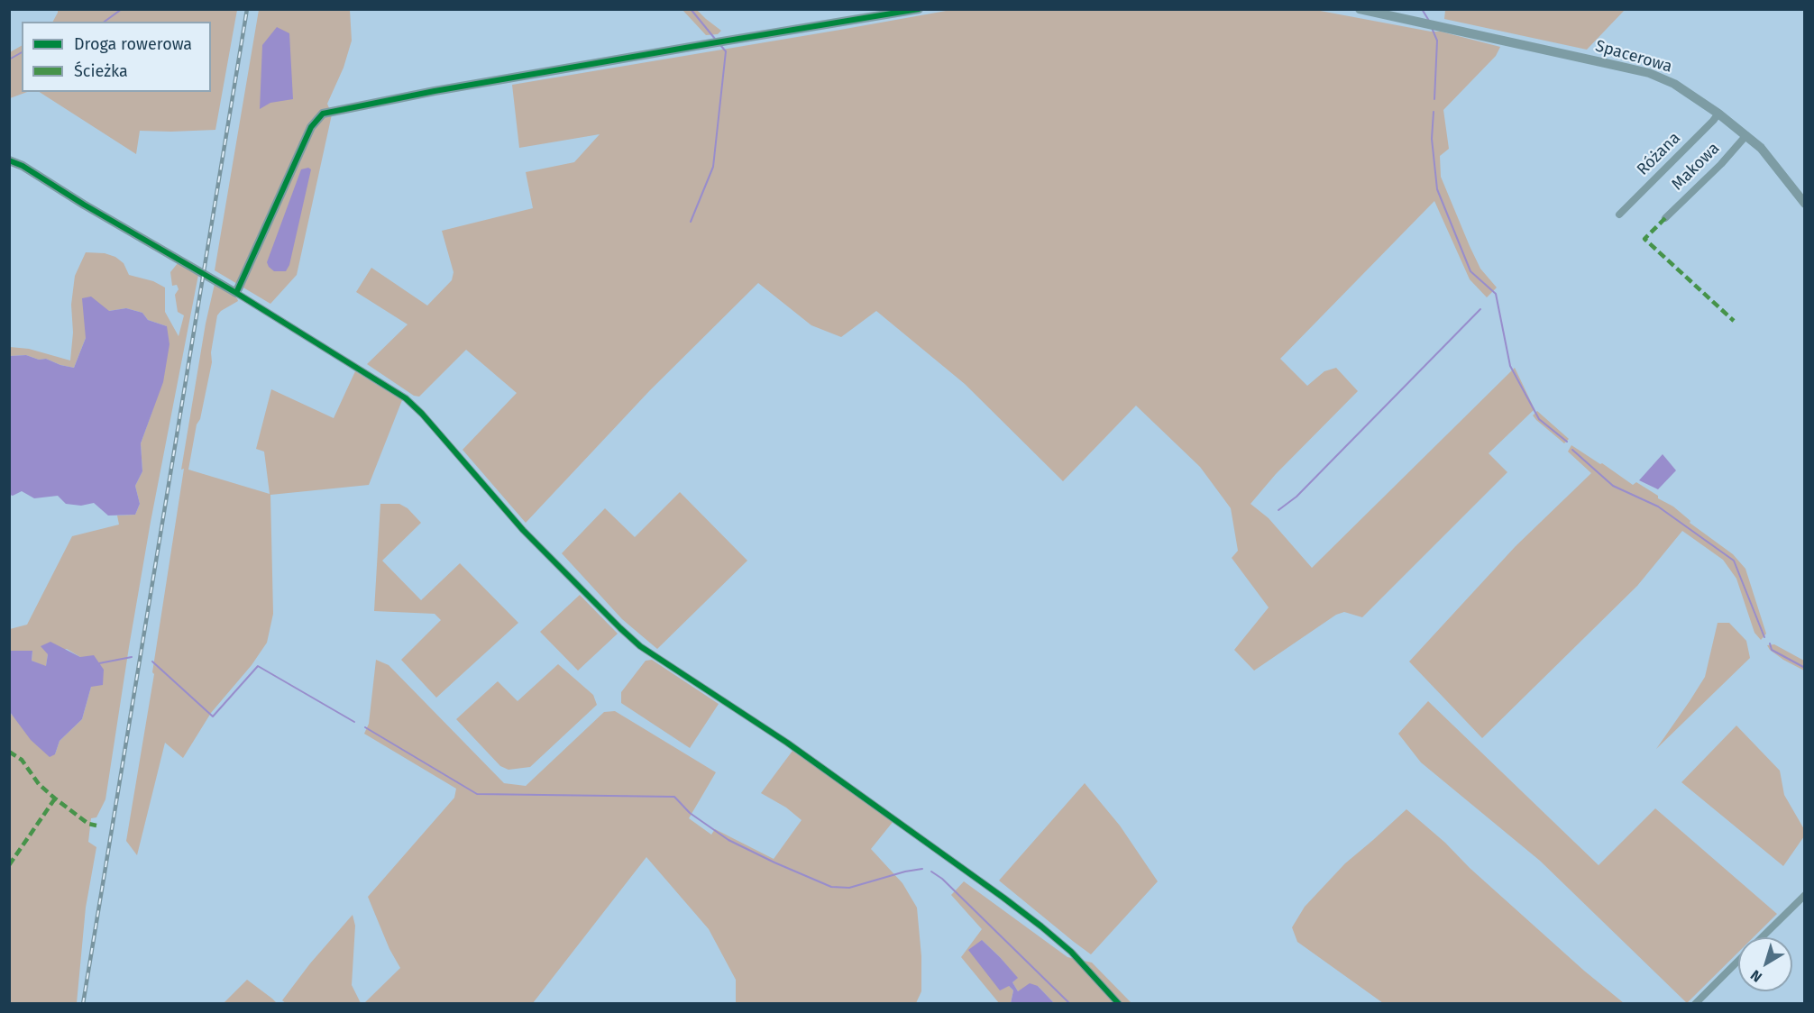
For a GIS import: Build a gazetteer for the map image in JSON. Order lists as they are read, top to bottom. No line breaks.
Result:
{"streets":{"street":["Spacerowa","Różana","Makowa"]},"crossings":[["Spacerowa","Różana"],["Spacerowa","Makowa"]],"legend":["Droga rowerowa","Ścieżka"],"north":"bottom left"}
